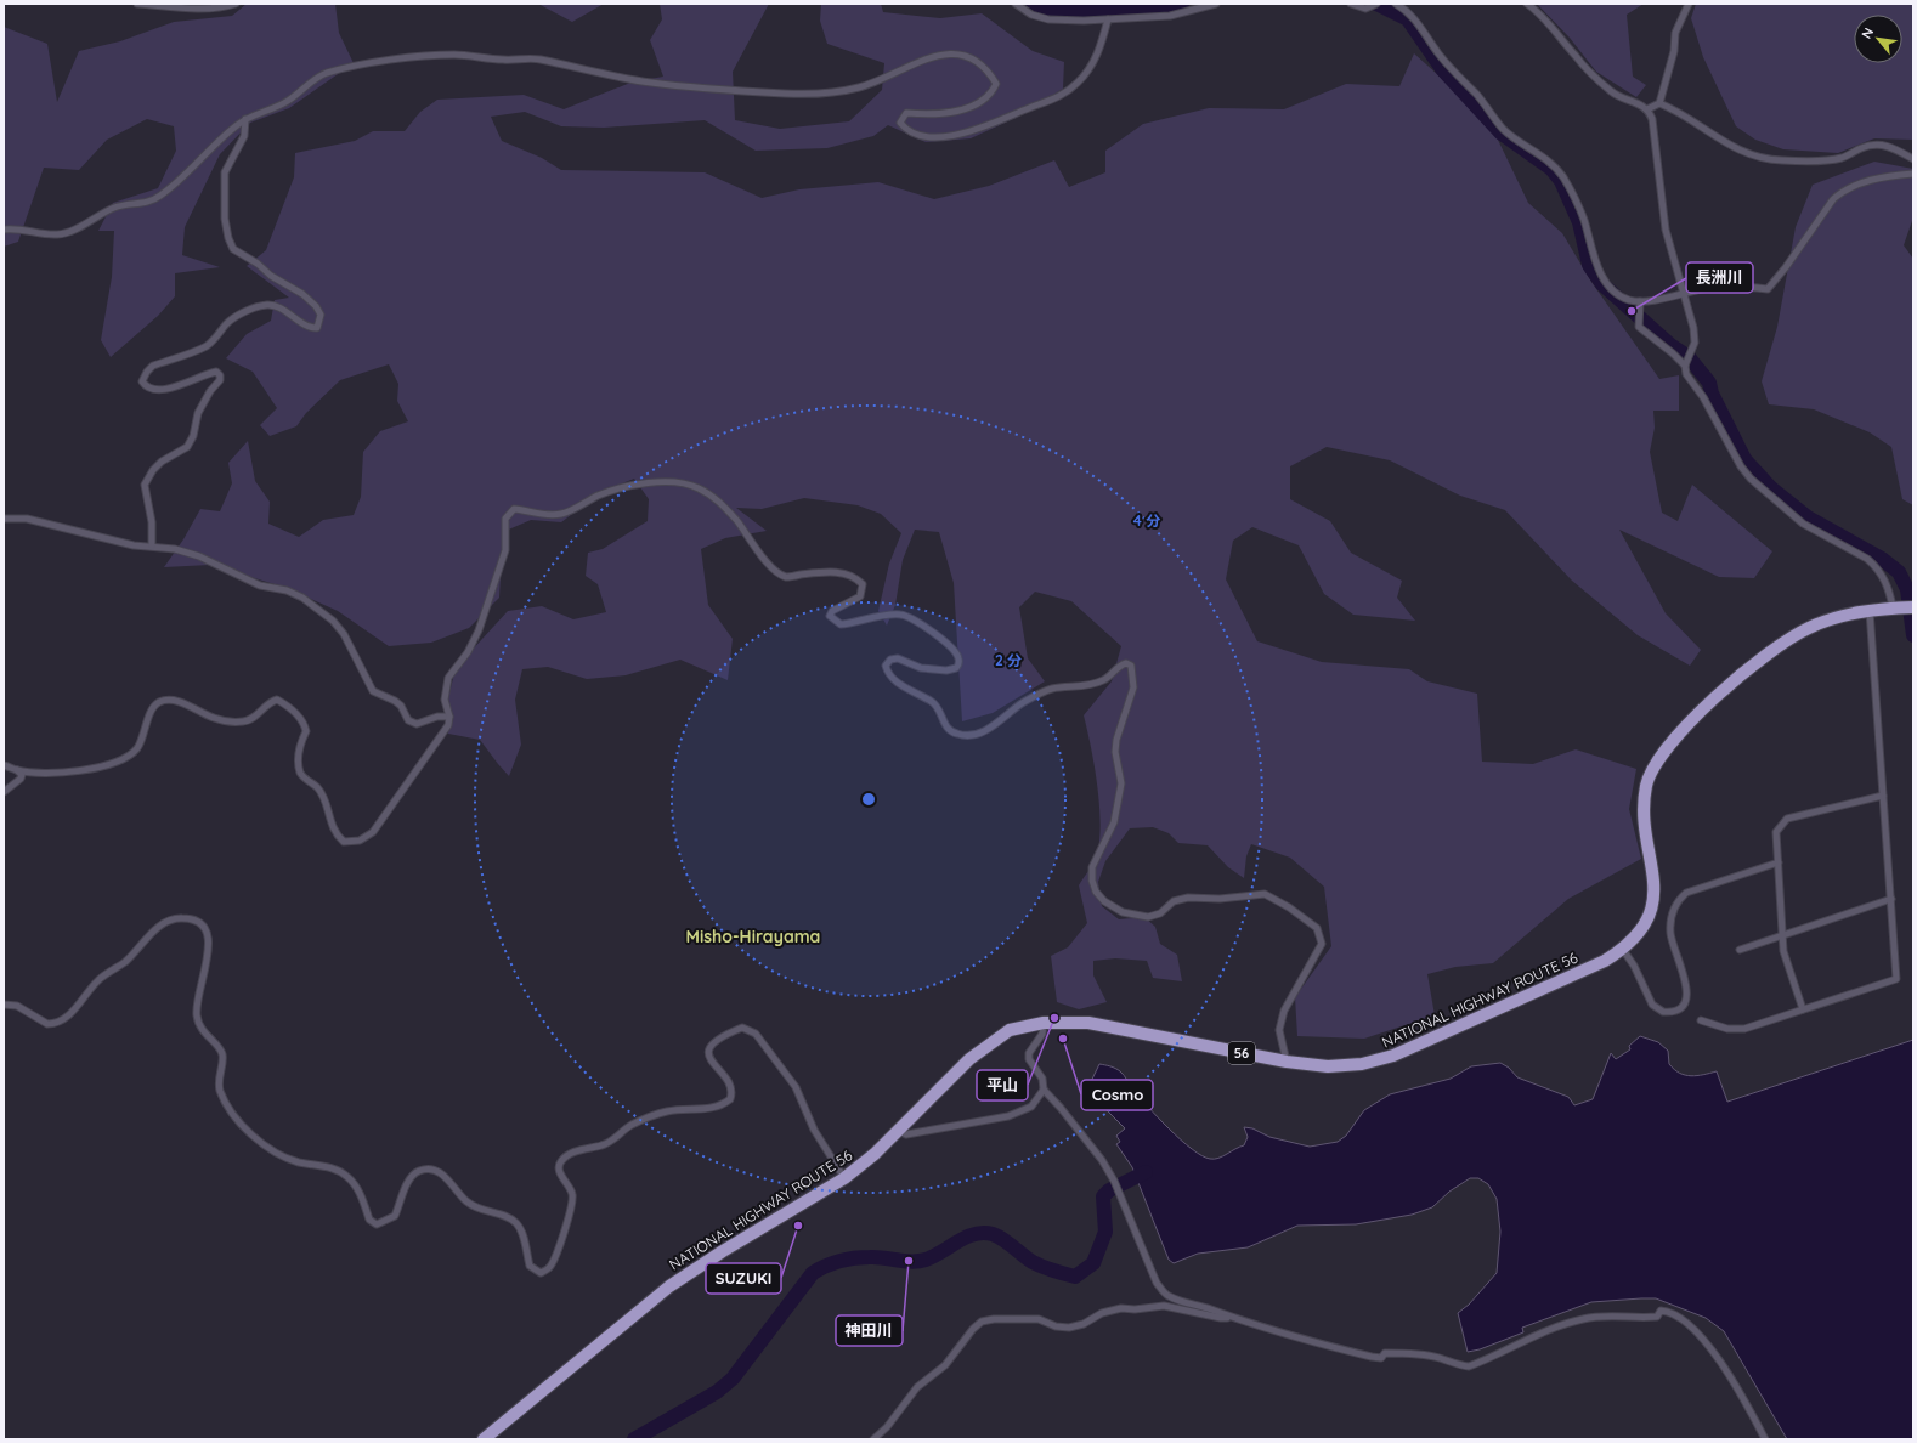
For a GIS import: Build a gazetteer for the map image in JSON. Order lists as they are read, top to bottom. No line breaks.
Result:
{"streets":{"highway":["NATIONAL HIGHWAY ROUTE 56","56"]},"districts":["Misho-Hirayama"],"places":["長洲川","平山","Cosmo","SUZUKI","神田川"],"north":"top left","rings":["4 分","2 分"]}
